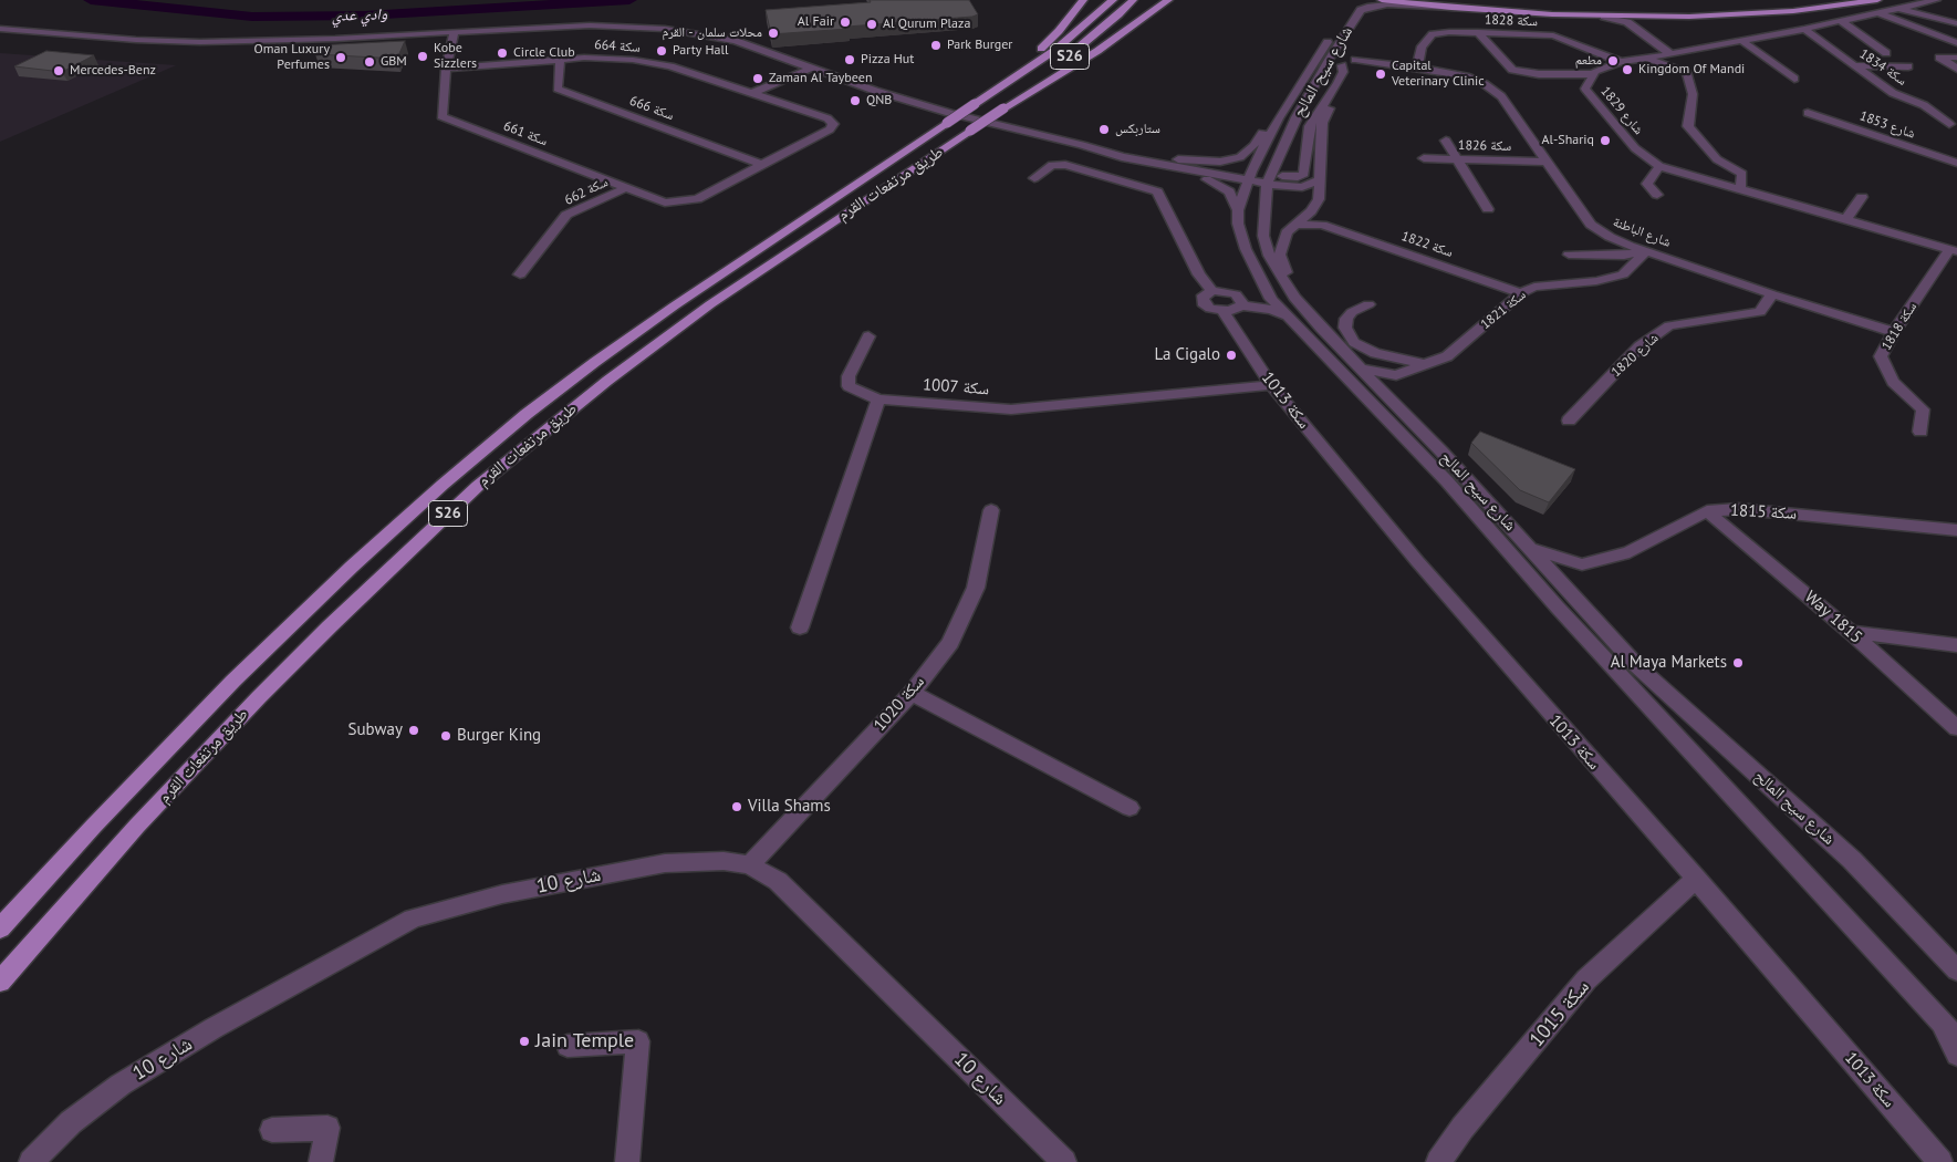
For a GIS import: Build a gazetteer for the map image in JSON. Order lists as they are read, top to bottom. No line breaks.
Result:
{"streets":{"main road":["S26","طريق مرتفعات القرم"],"street":["سكة 1828","سكة 664","سكة 1834","شارع سيح المالح","سكة 666","1829 شارع","شارع 1853","سكة 661","سكة 1826","سكة 662","شارع الباطنة","سكة 1822","سكة 1821","سكة 1818","1820 شارع","سكة 1007","سكة 1013","سكة 1815","Way 1815","سكة 1020","شارع 10","سكة 1015"]},"crossings":[["سكة 1828","1829 شارع"],["سكة 1828","شارع الباطنة"],["سكة 664","سكة 666"],["سكة 664","سكة 661"],["سكة 1834","1829 شارع"],["1829 شارع","سكة 1818"],["سكة 661","سكة 662"],["سكة 1826","شارع الباطنة"],["شارع الباطنة","سكة 1821"],["شارع الباطنة","سكة 1818"],["شارع الباطنة","1820 شارع"],["سكة 1822","سكة 1821"],["سكة 1007","سكة 1013"],["سكة 1013","سكة 1015"],["سكة 1815","Way 1815"],["سكة 1020","شارع 10"]],"water":["وادي عدي"],"places":["Al Fair","Al Qurum Plaza","محلات سلمان - القرم","Park Burger","Party Hall","Circle Club","Kobe Sizzlers","Oman Luxury Perfumes","Pizza Hut","مطعم","GBM","Kingdom Of Mandi","Mercedes-Benz","Capital Veterinary Clinic","Zaman Al Taybeen","QNB","ستاربكس","Al-Shariq","La Cigalo","Al Maya Markets","Subway","Burger King","Villa Shams","Jain Temple"]}
